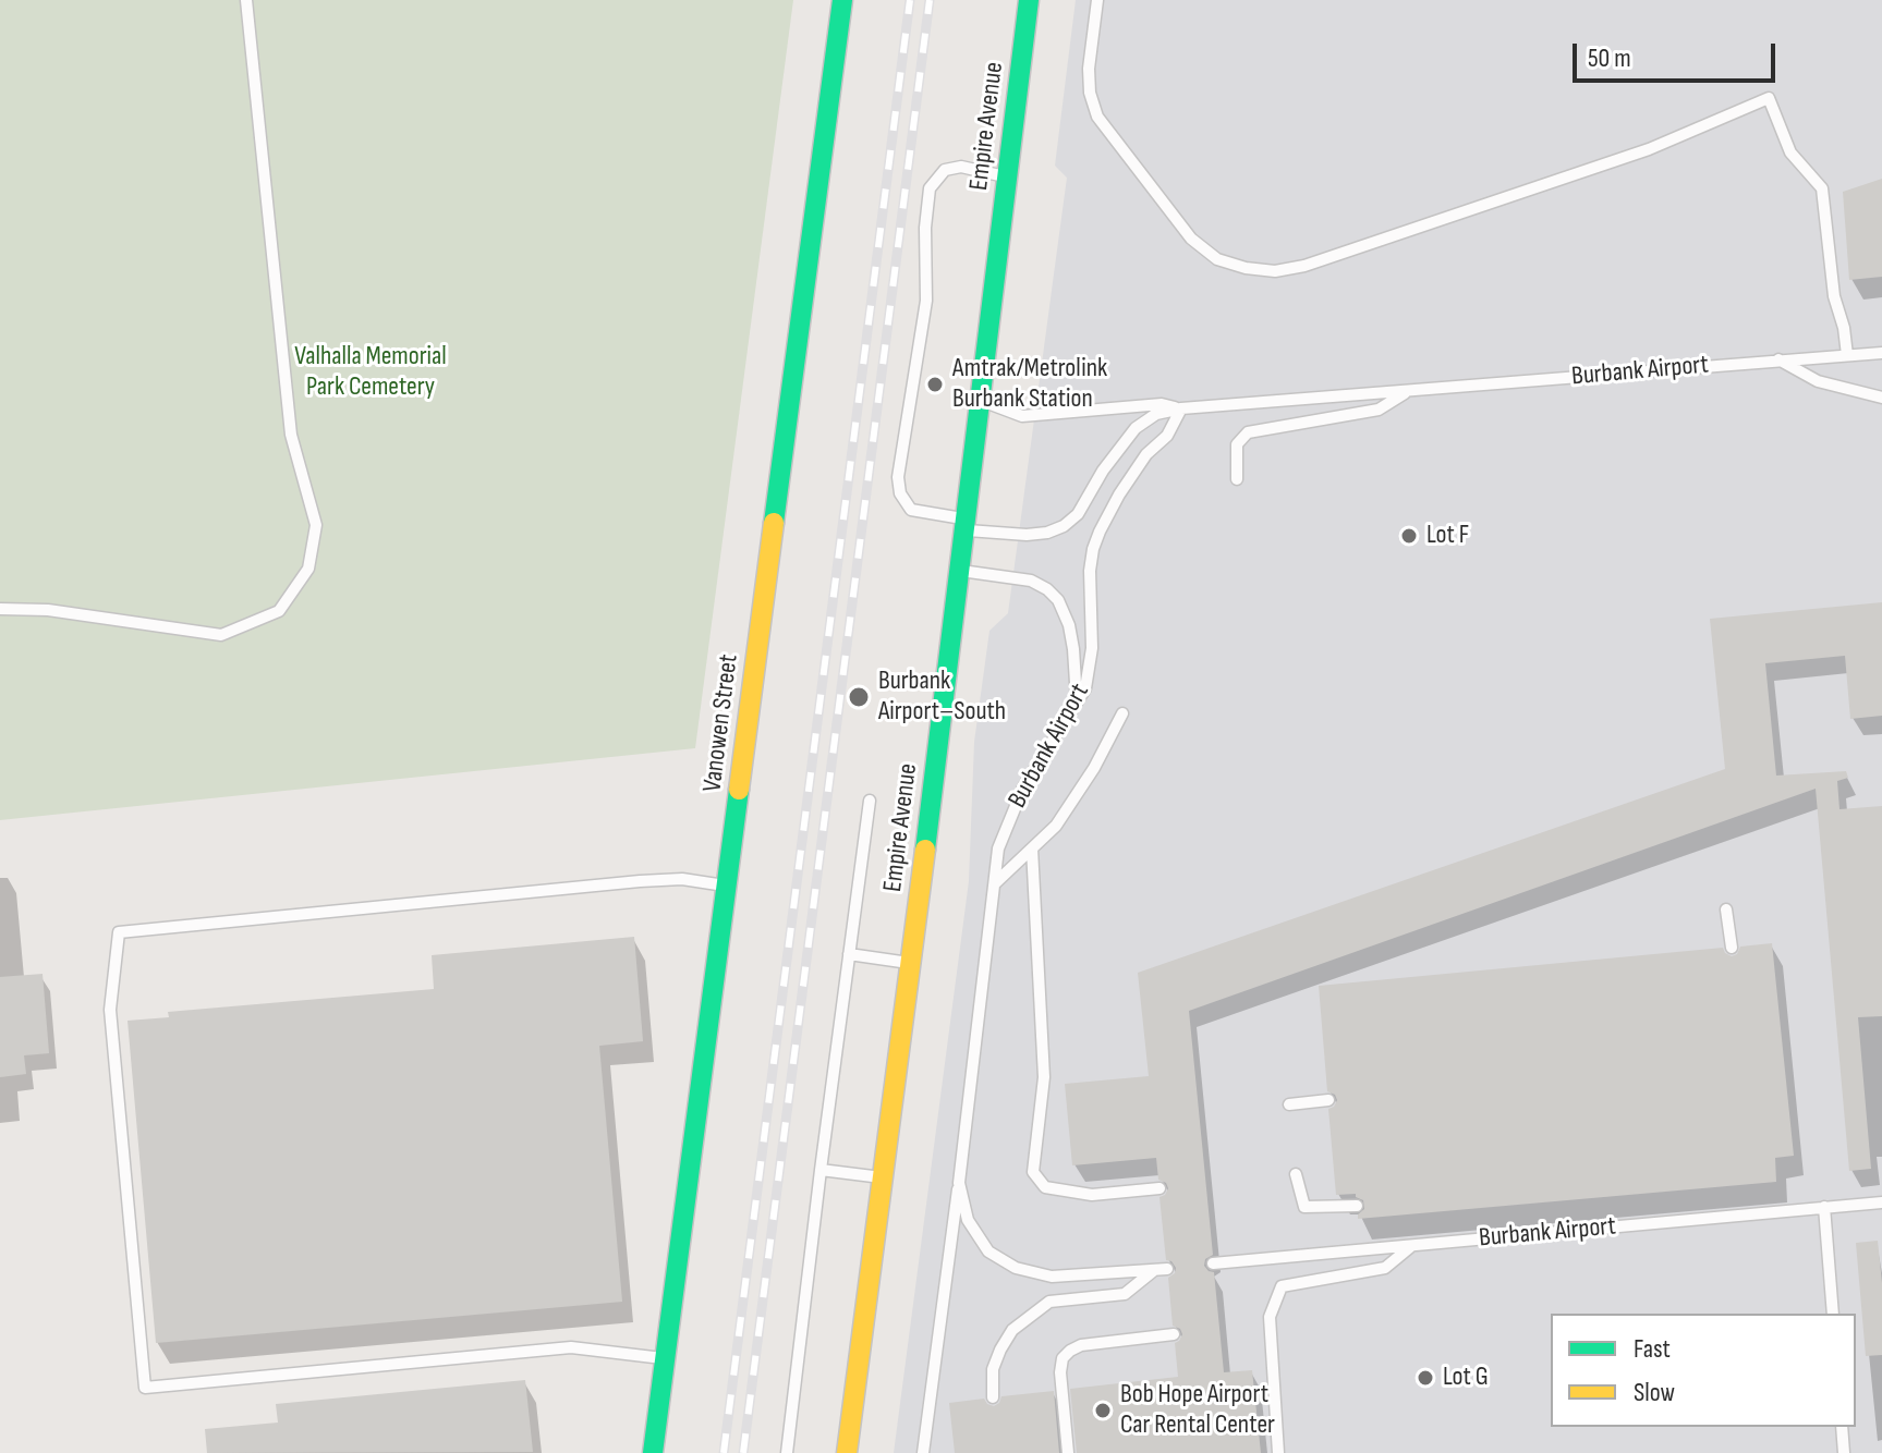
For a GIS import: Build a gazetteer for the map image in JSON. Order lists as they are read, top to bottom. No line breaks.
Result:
{"streets":{"main road":["Empire Avenue","Vanowen Street"],"lane":["Burbank Airport"]},"parks":["Valhalla Memorial Park Cemetery"],"places":["Amtrak/Metrolink Burbank Station","Lot F","Burbank Airport–South","Lot G","Bob Hope Airport Car Rental Center"],"legend":["Fast","Slow"],"scale_bar":"50 m"}
